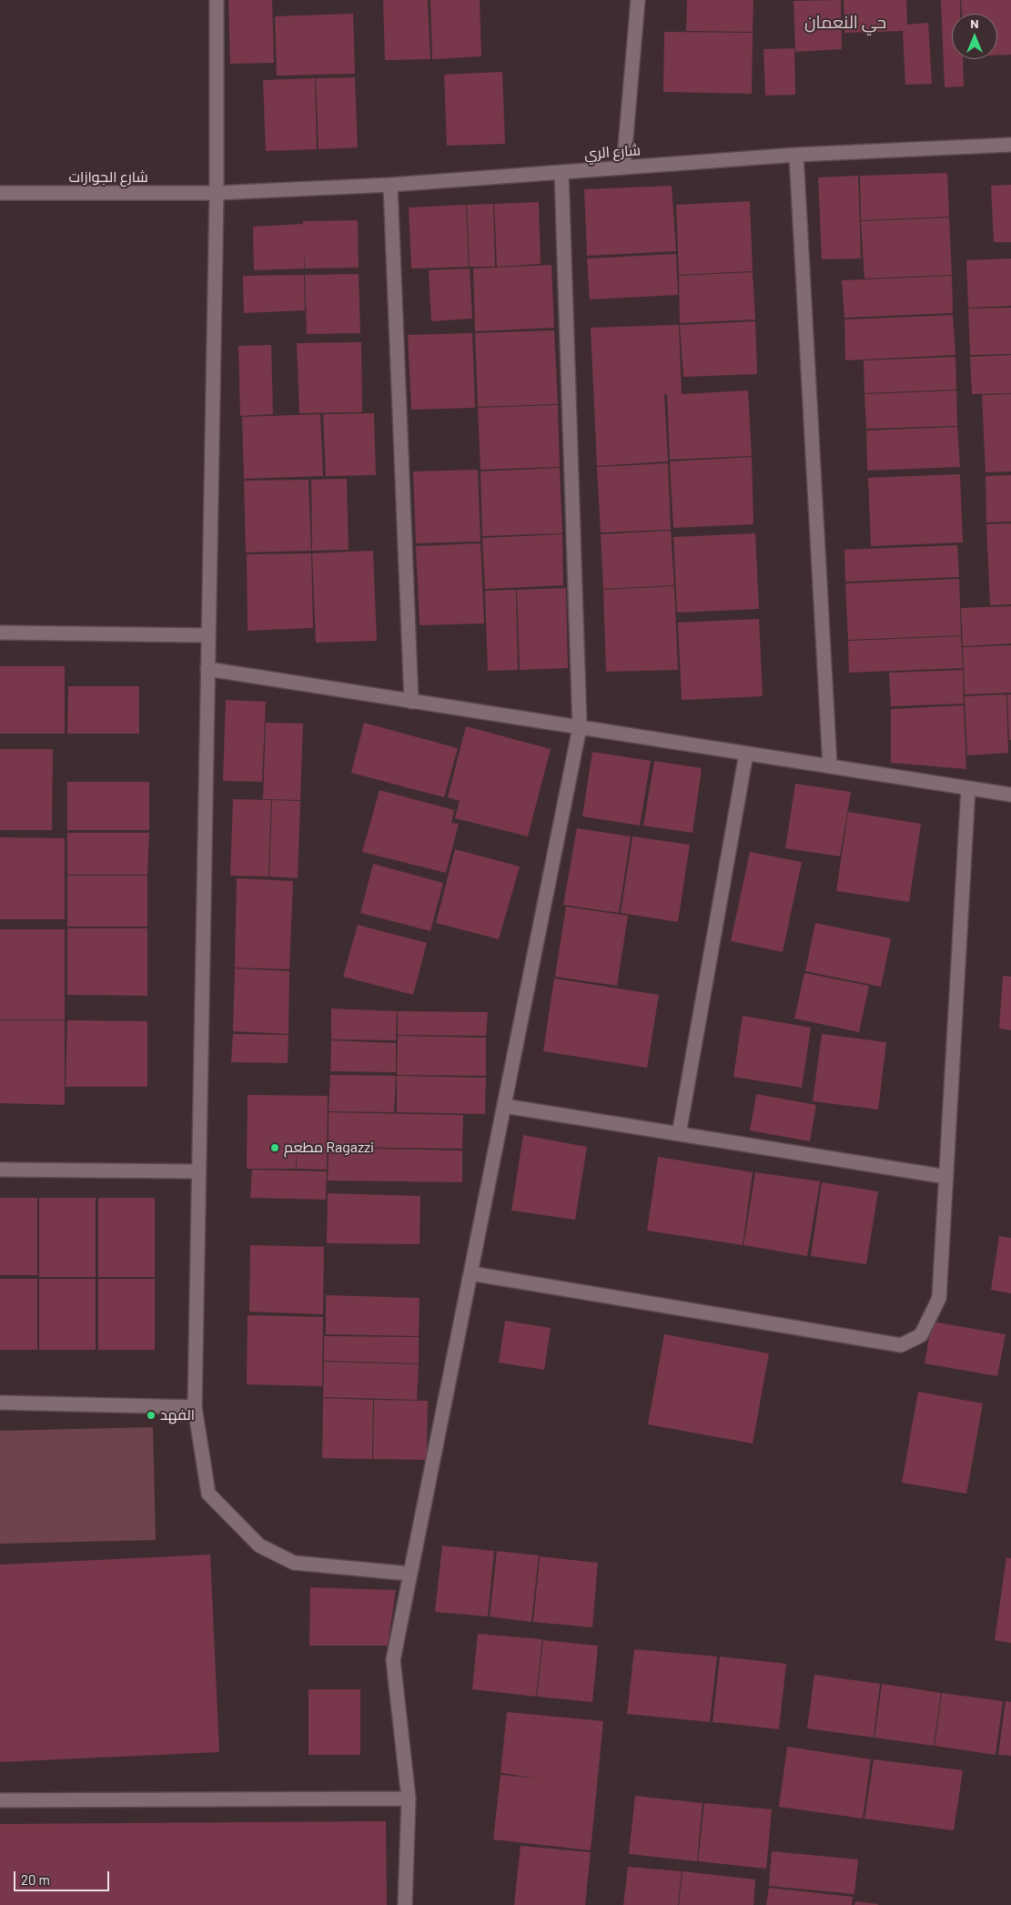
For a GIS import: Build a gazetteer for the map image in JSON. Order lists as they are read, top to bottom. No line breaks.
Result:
{"streets":{"street":["شارع الري","شارع الجوازات"]},"crossings":[["شارع الري","شارع الجوازات"]],"districts":["حي النعمان"],"places":["مطعم Ragazzi","الفهد"],"scale_bar":"20 m","north":"top"}
